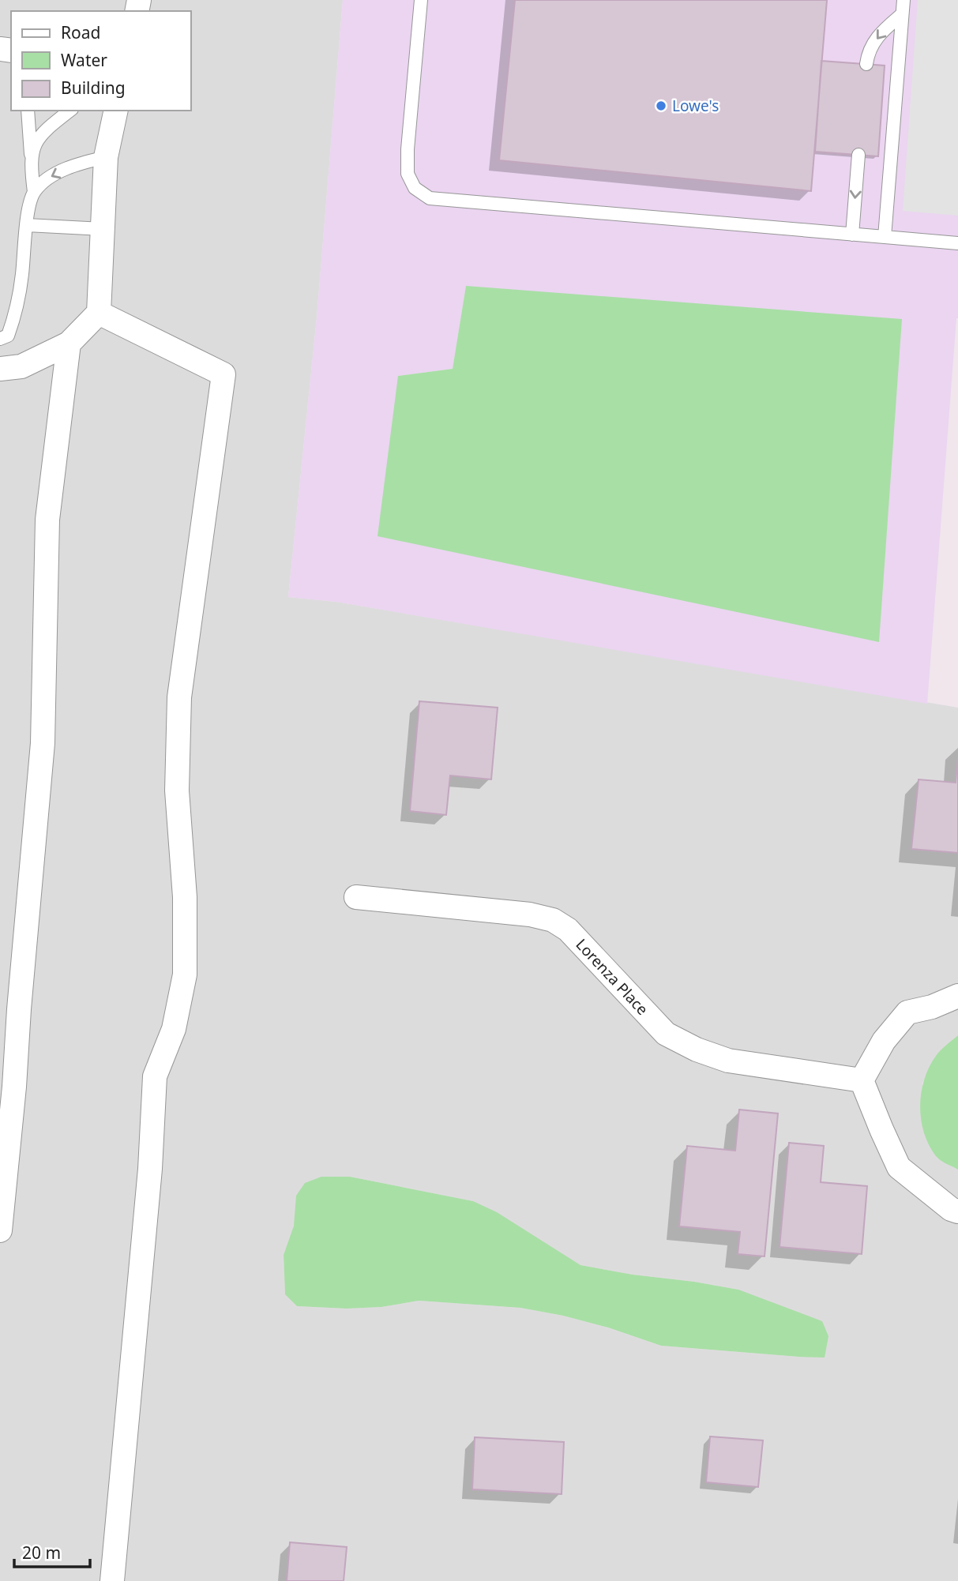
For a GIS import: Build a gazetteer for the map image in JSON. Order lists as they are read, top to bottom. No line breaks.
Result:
{"streets":{"street":["Lorenza Place"]},"places":["Lowe's"],"legend":["Road","Water","Building"],"scale_bar":"20 m"}
